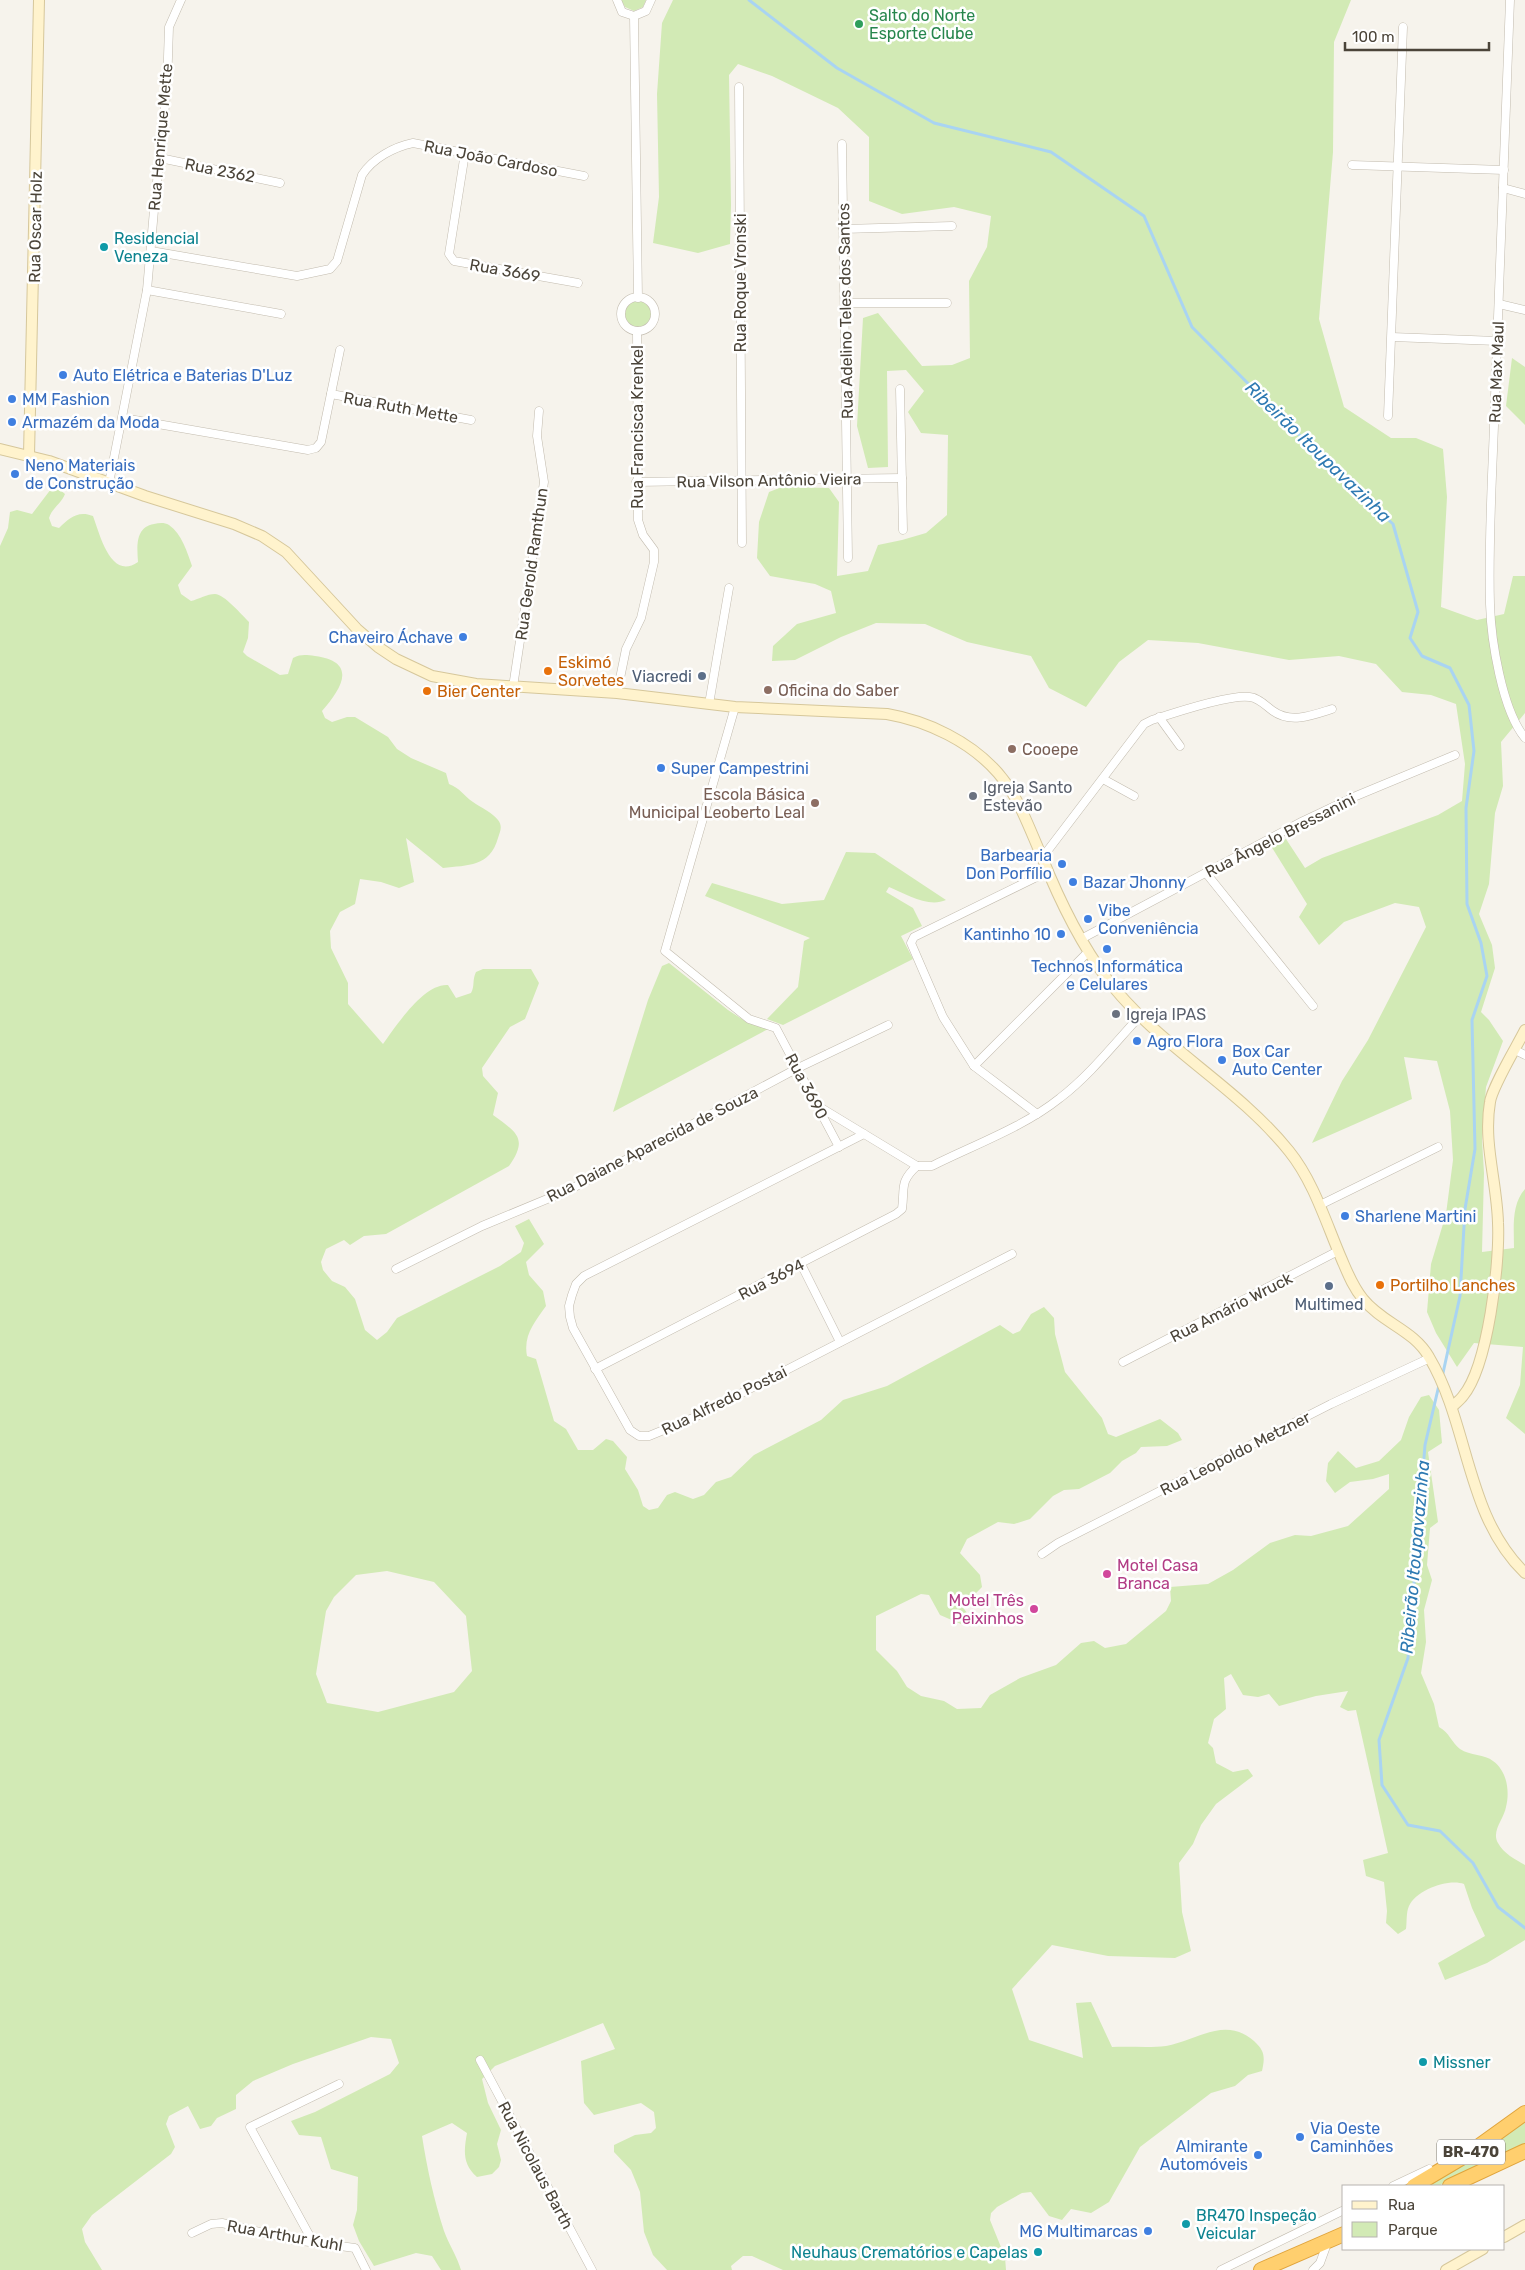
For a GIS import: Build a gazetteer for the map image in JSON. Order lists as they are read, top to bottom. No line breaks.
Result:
{"streets":{"highway":["BR-470"],"street":["Rua Henrique Mette","Rua João Cardoso","Rua 2362","Rua Oscar Holz","Rua 3669","Rua Roque Vronski","Rua Adelino Teles dos Santos","Rua Max Maul","Rua Ruth Mette","Rua Francisca Krenkel","Rua Vilson Antônio Vieira","Rua Gerold Ramthun","Rua Ângelo Bressanini","Rua 3690","Rua Daiane Aparecida de Souza","Rua 3694","Rua Amário Wruck","Rua Alfredo Postai","Rua Leopoldo Metzner","Rua Nicolaus Barth","Rua Arthur Kuhl"]},"crossings":[["Rua Henrique Mette","Rua João Cardoso"],["Rua Henrique Mette","Rua 2362"],["Rua João Cardoso","Rua 3669"],["Rua Roque Vronski","Rua Vilson Antônio Vieira"],["Rua Adelino Teles dos Santos","Rua Vilson Antônio Vieira"],["Rua Francisca Krenkel","Rua Vilson Antônio Vieira"],["Rua 3690","Rua Daiane Aparecida de Souza"],["Rua 3690","Rua Alfredo Postai"],["Rua 3694","Rua Alfredo Postai"]],"water":["Ribeirão Itoupavazinha"],"places":["Salto do Norte Esporte Clube","Residencial Veneza","Auto Elétrica e Baterias D'Luz","MM Fashion","Armazém da Moda","Neno Materiais de Construção","Chaveiro Áchave","Eskimó Sorvetes","Viacredi","Oficina do Saber","Bier Center","Cooepe","Super Campestrini","Igreja Santo Estevão","Escola Básica Municipal Leoberto Leal","Barbearia Don Porfílio","Bazar Jhonny","Vibe Conveniência","Kantinho 10","Technos Informática e Celulares","Igreja IPAS","Agro Flora","Box Car Auto Center","Sharlene Martini","Portilho Lanches","Multimed","Motel Casa Branca","Motel Três Peixinhos","Missner","Via Oeste Caminhões","Almirante Automóveis","BR470 Inspeção Veicular","MG Multimarcas","Neuhaus Crematórios e Capelas"],"legend":["Rua","Parque"],"scale_bar":"100 m"}
